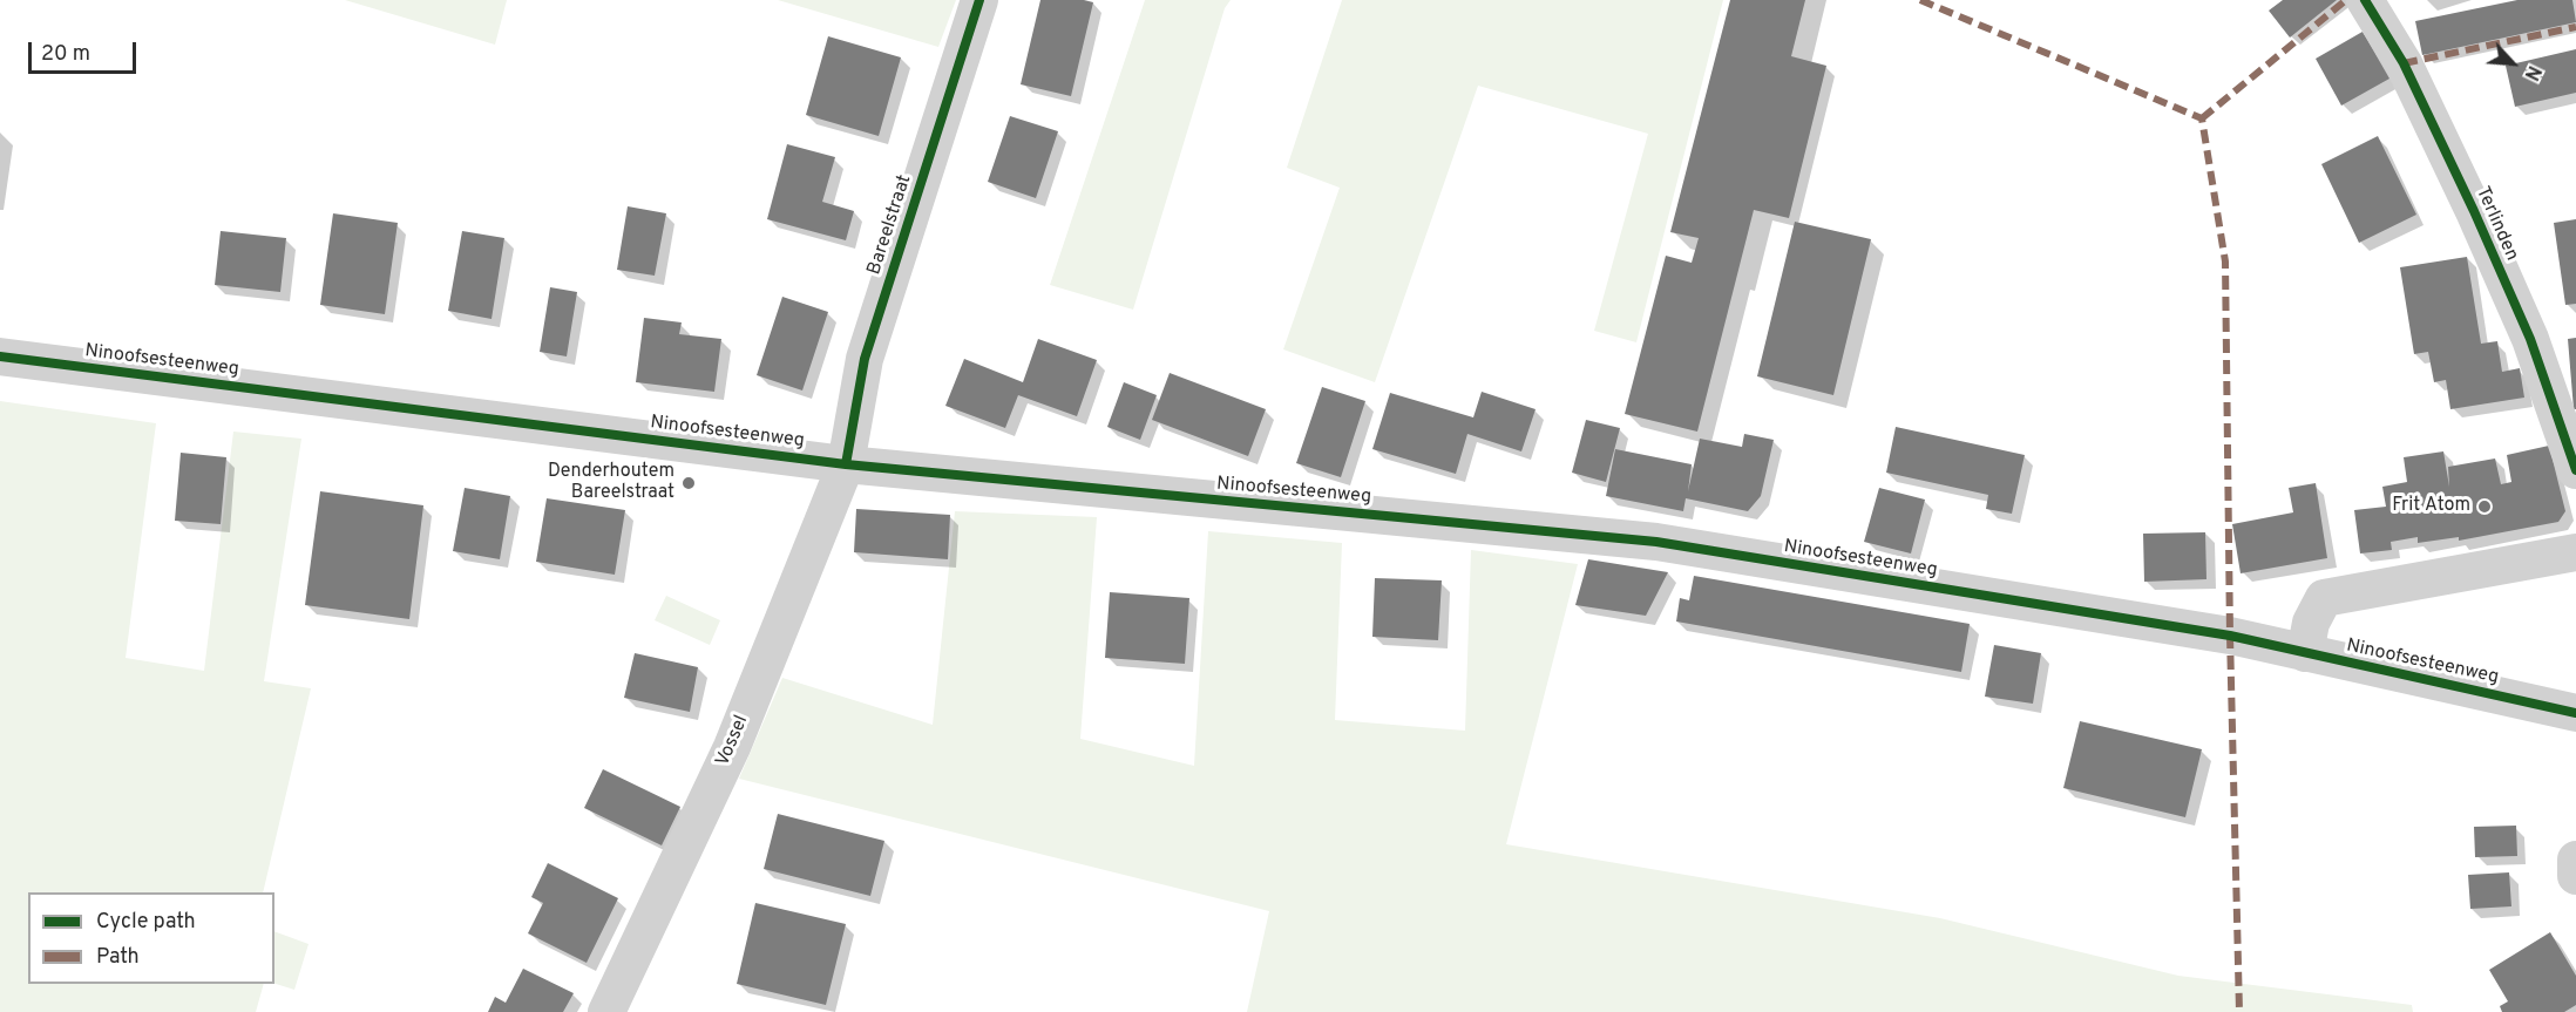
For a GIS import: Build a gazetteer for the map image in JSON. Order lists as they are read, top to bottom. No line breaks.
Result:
{"streets":{"street":["Terlinden","Bareelstraat","Ninoofsesteenweg","Vossel"]},"crossings":[["Bareelstraat","Ninoofsesteenweg"],["Bareelstraat","Vossel"],["Ninoofsesteenweg","Vossel"]],"places":["Denderhoutem Bareelstraat","Frit Atom"],"legend":["Cycle path","Path"],"scale_bar":"20 m","north":"bottom right"}
